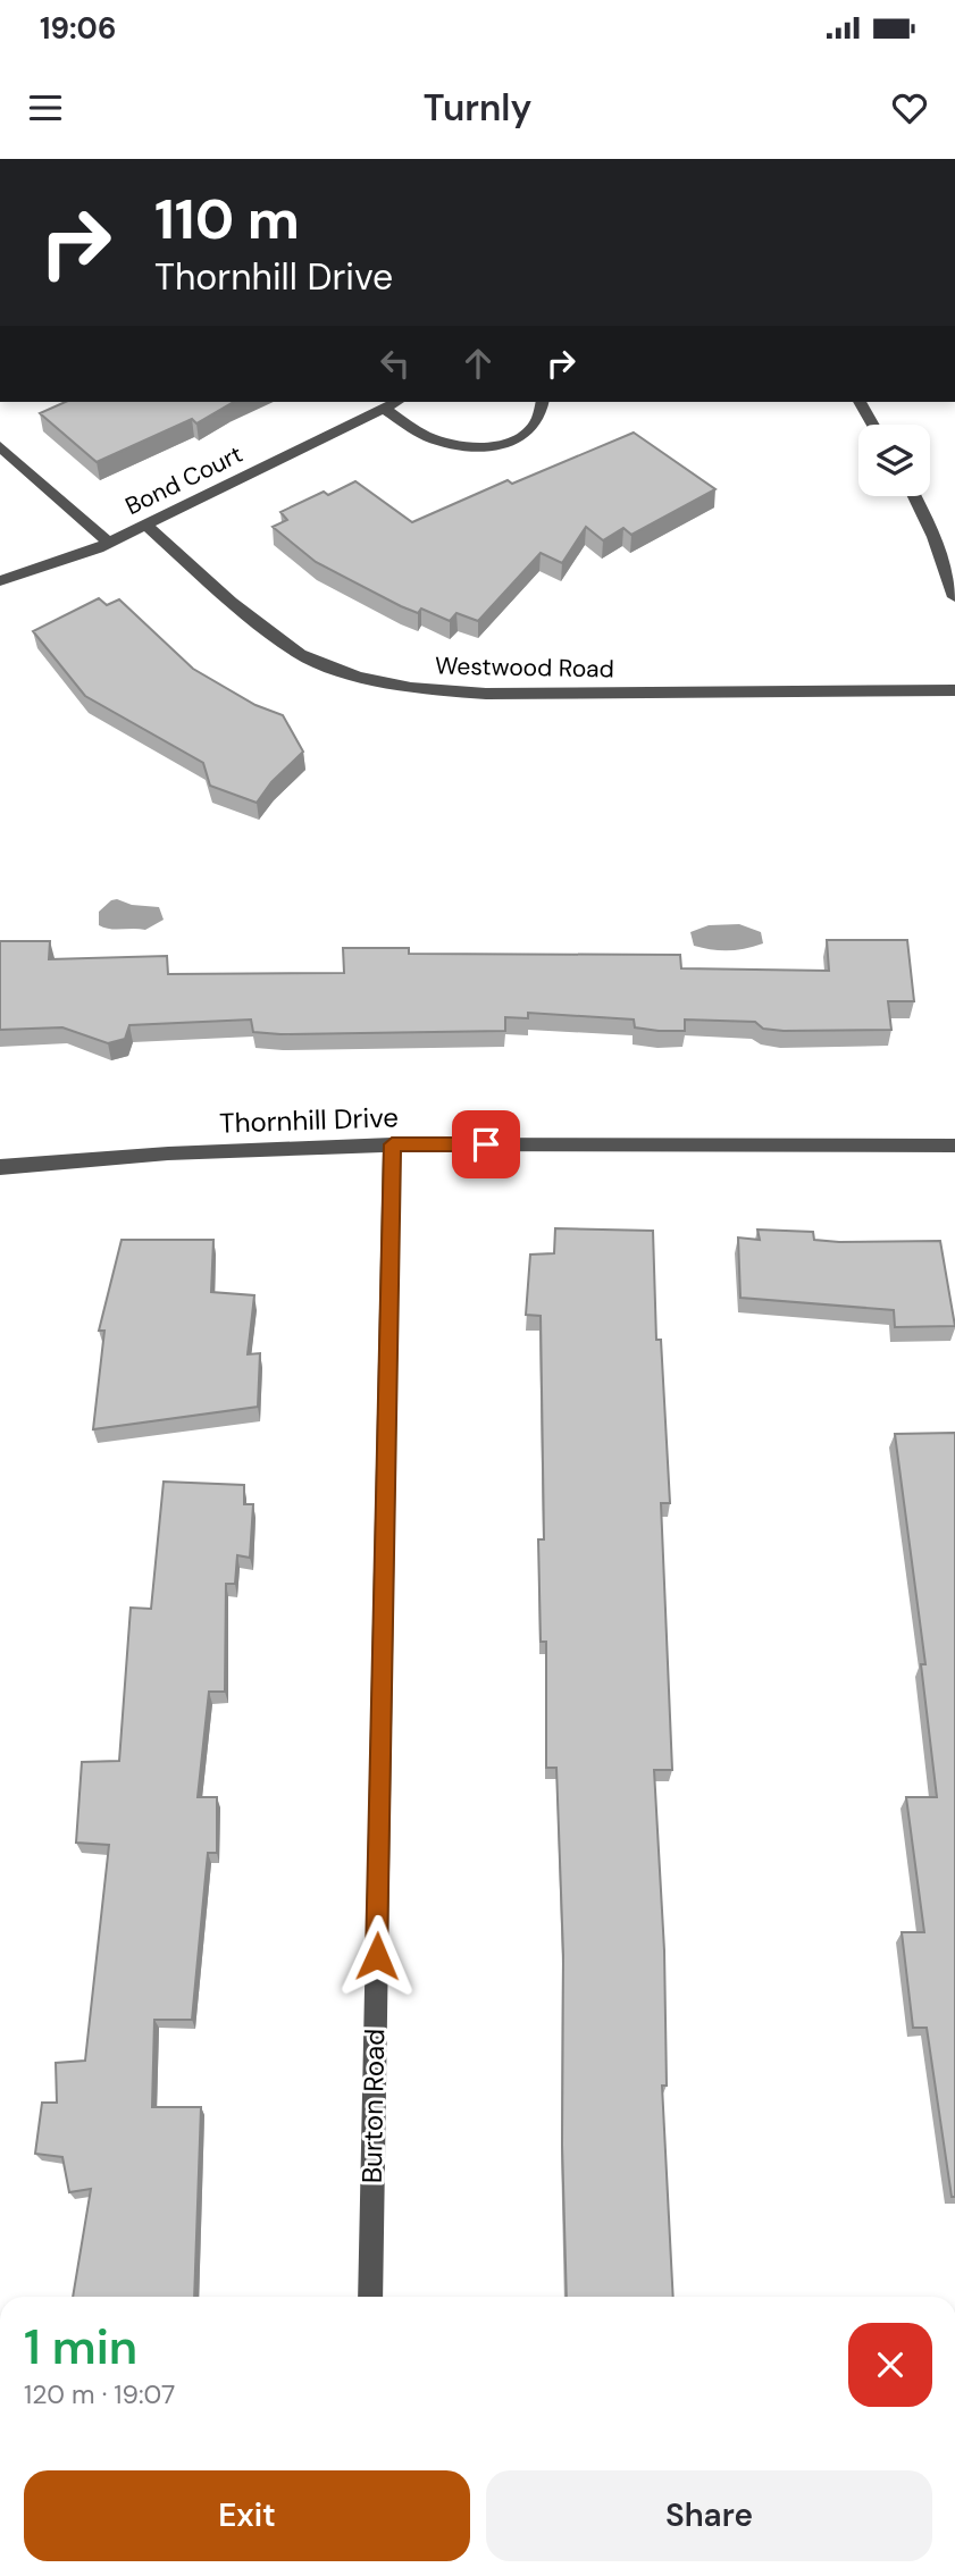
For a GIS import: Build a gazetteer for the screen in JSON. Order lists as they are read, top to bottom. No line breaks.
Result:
{"streets":{"street":["Bond Court","Westwood Road","Thornhill Drive","Burton Road"]},"crossings":[["Bond Court","Westwood Road"],["Thornhill Drive","Burton Road"]],"page":{"status":"19:06","header":"Turnly","turn":["110 m","Thornhill Drive"],"heading":["1 min","120 m · 19:07"],"buttons":["Exit","Share"]}}
